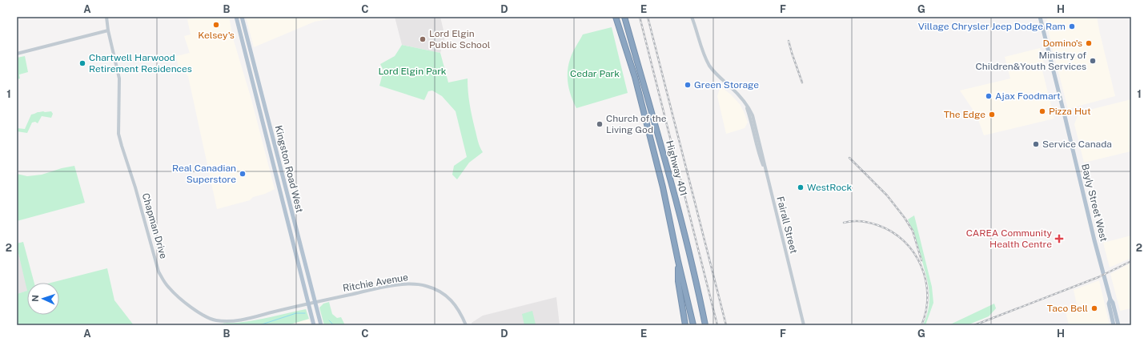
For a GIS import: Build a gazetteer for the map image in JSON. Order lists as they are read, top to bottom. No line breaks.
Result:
{"streets":{"highway":["Highway 401"],"main road":["Kingston Road West","Bayly Street West"],"street":["Fairall Street","Chapman Drive","Ritchie Avenue"]},"crossings":[["Kingston Road West","Chapman Drive"],["Kingston Road West","Ritchie Avenue"],["Chapman Drive","Ritchie Avenue"]],"parks":["Lord Elgin Park","Cedar Park"],"places":{"other":["Kelsey's","Village Chrysler Jeep Dodge Ram","Lord Elgin Public School","Domino's","Ministry of Children&Youth Services","Chartwell Harwood Retirement Residences","Green Storage","Ajax Foodmart","Pizza Hut","The Edge","Church of the Living God","Service Canada","Real Canadian Superstore","WestRock","Taco Bell"],"health":["CAREA Community Health Centre"]},"north":"left","grid":{"columns":["A","B","C","D","E","F","G","H"],"rows":["1","2"]}}
